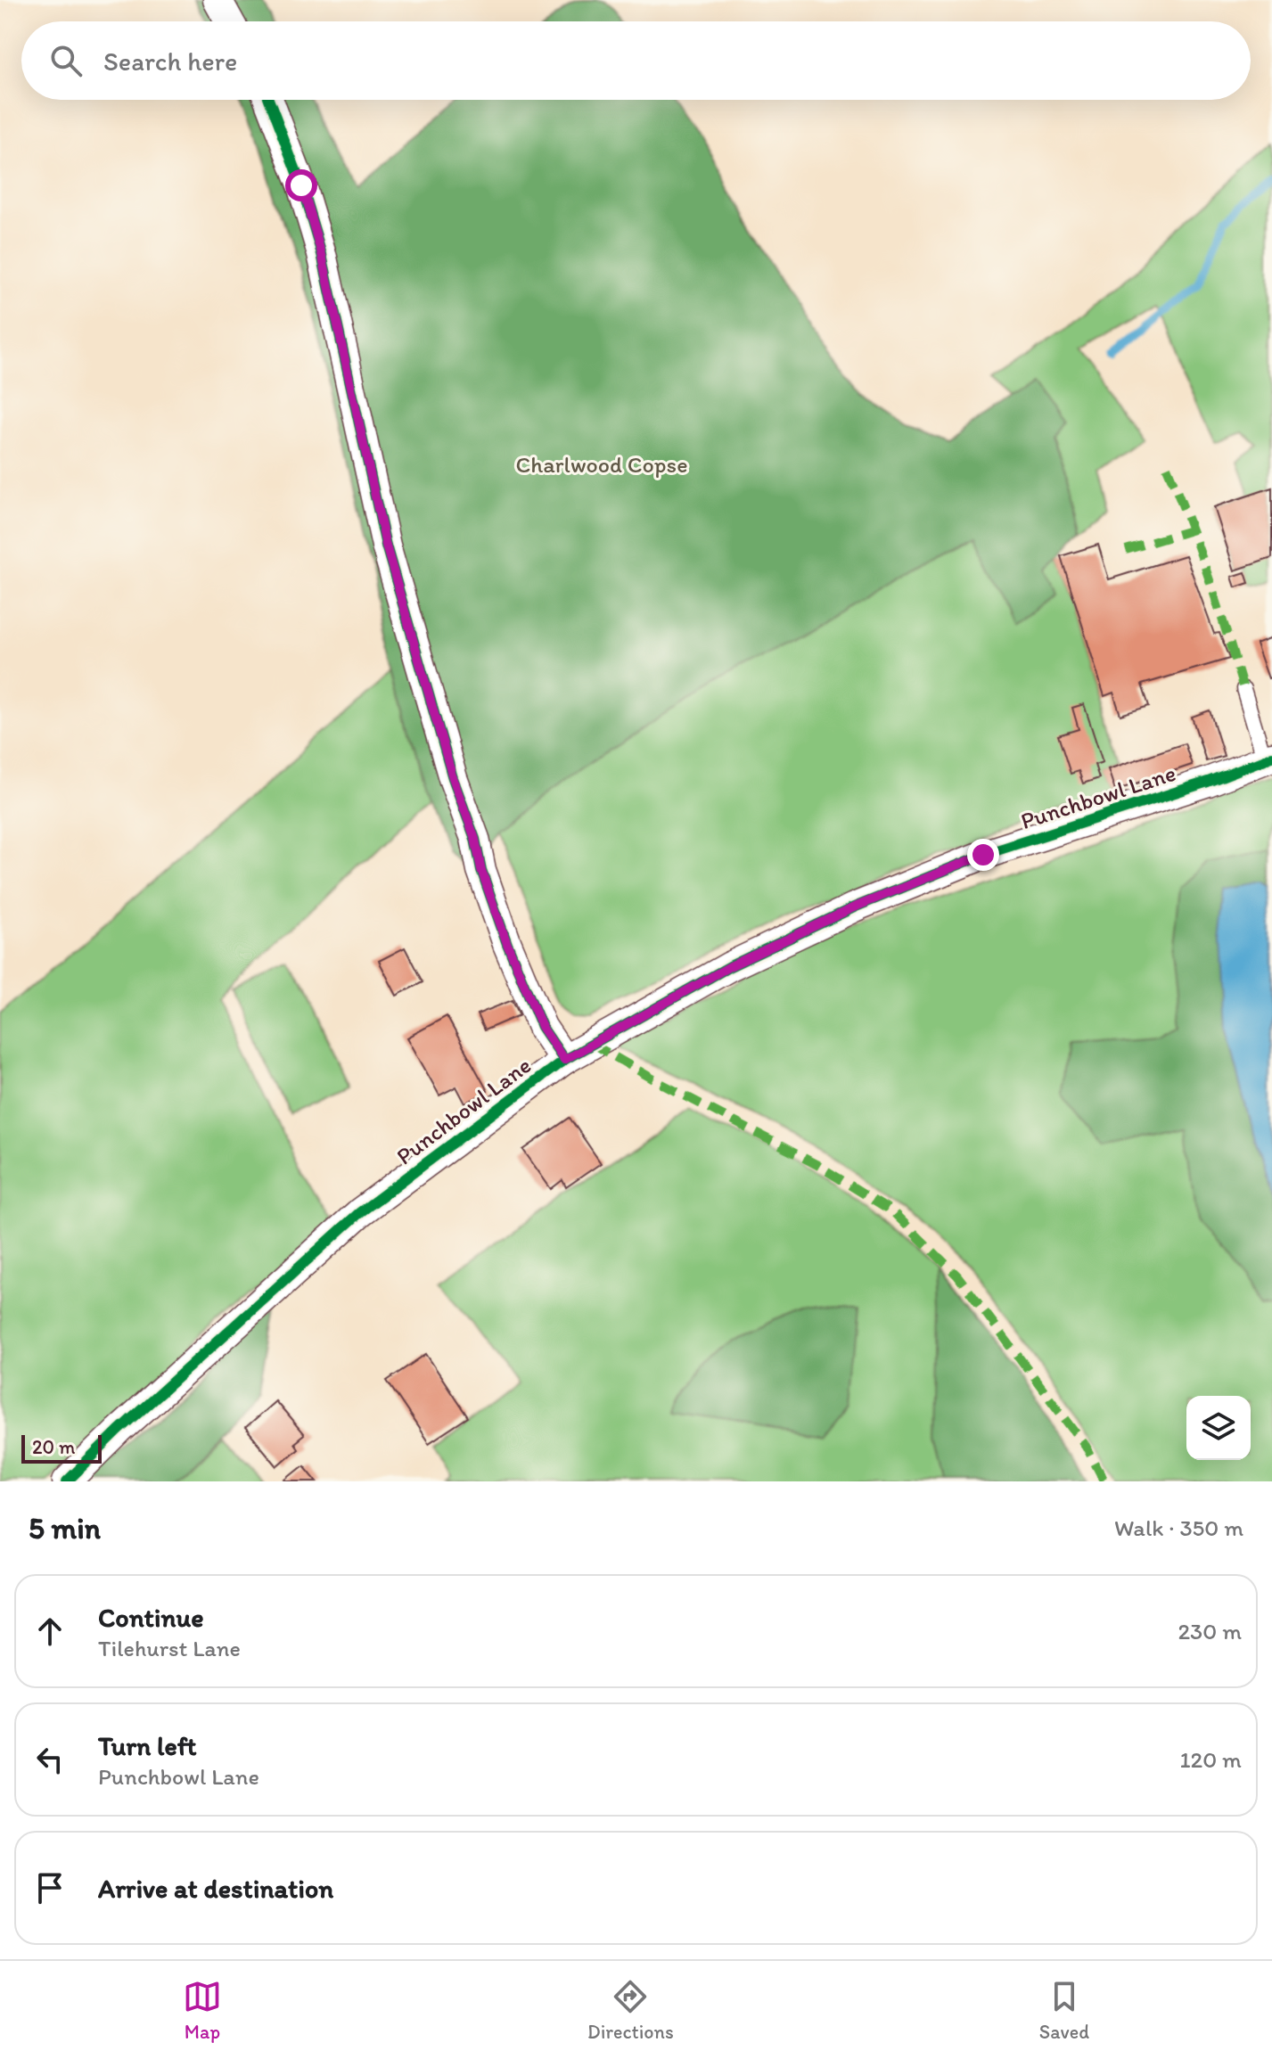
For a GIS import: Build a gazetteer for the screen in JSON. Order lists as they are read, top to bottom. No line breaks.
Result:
{"streets":{"street":["Punchbowl Lane"]},"parks":["Charlwood Copse"],"scale_bar":"20 m","page":{"search":"Search here","scale":"20 m","heading":["5 min","Walk · 350 m"],"list":[["Continue","Tilehurst Lane","230 m"],["Turn left","Punchbowl Lane","120 m"],"Arrive at destination"],"nav":["Map","Directions","Saved"]}}
